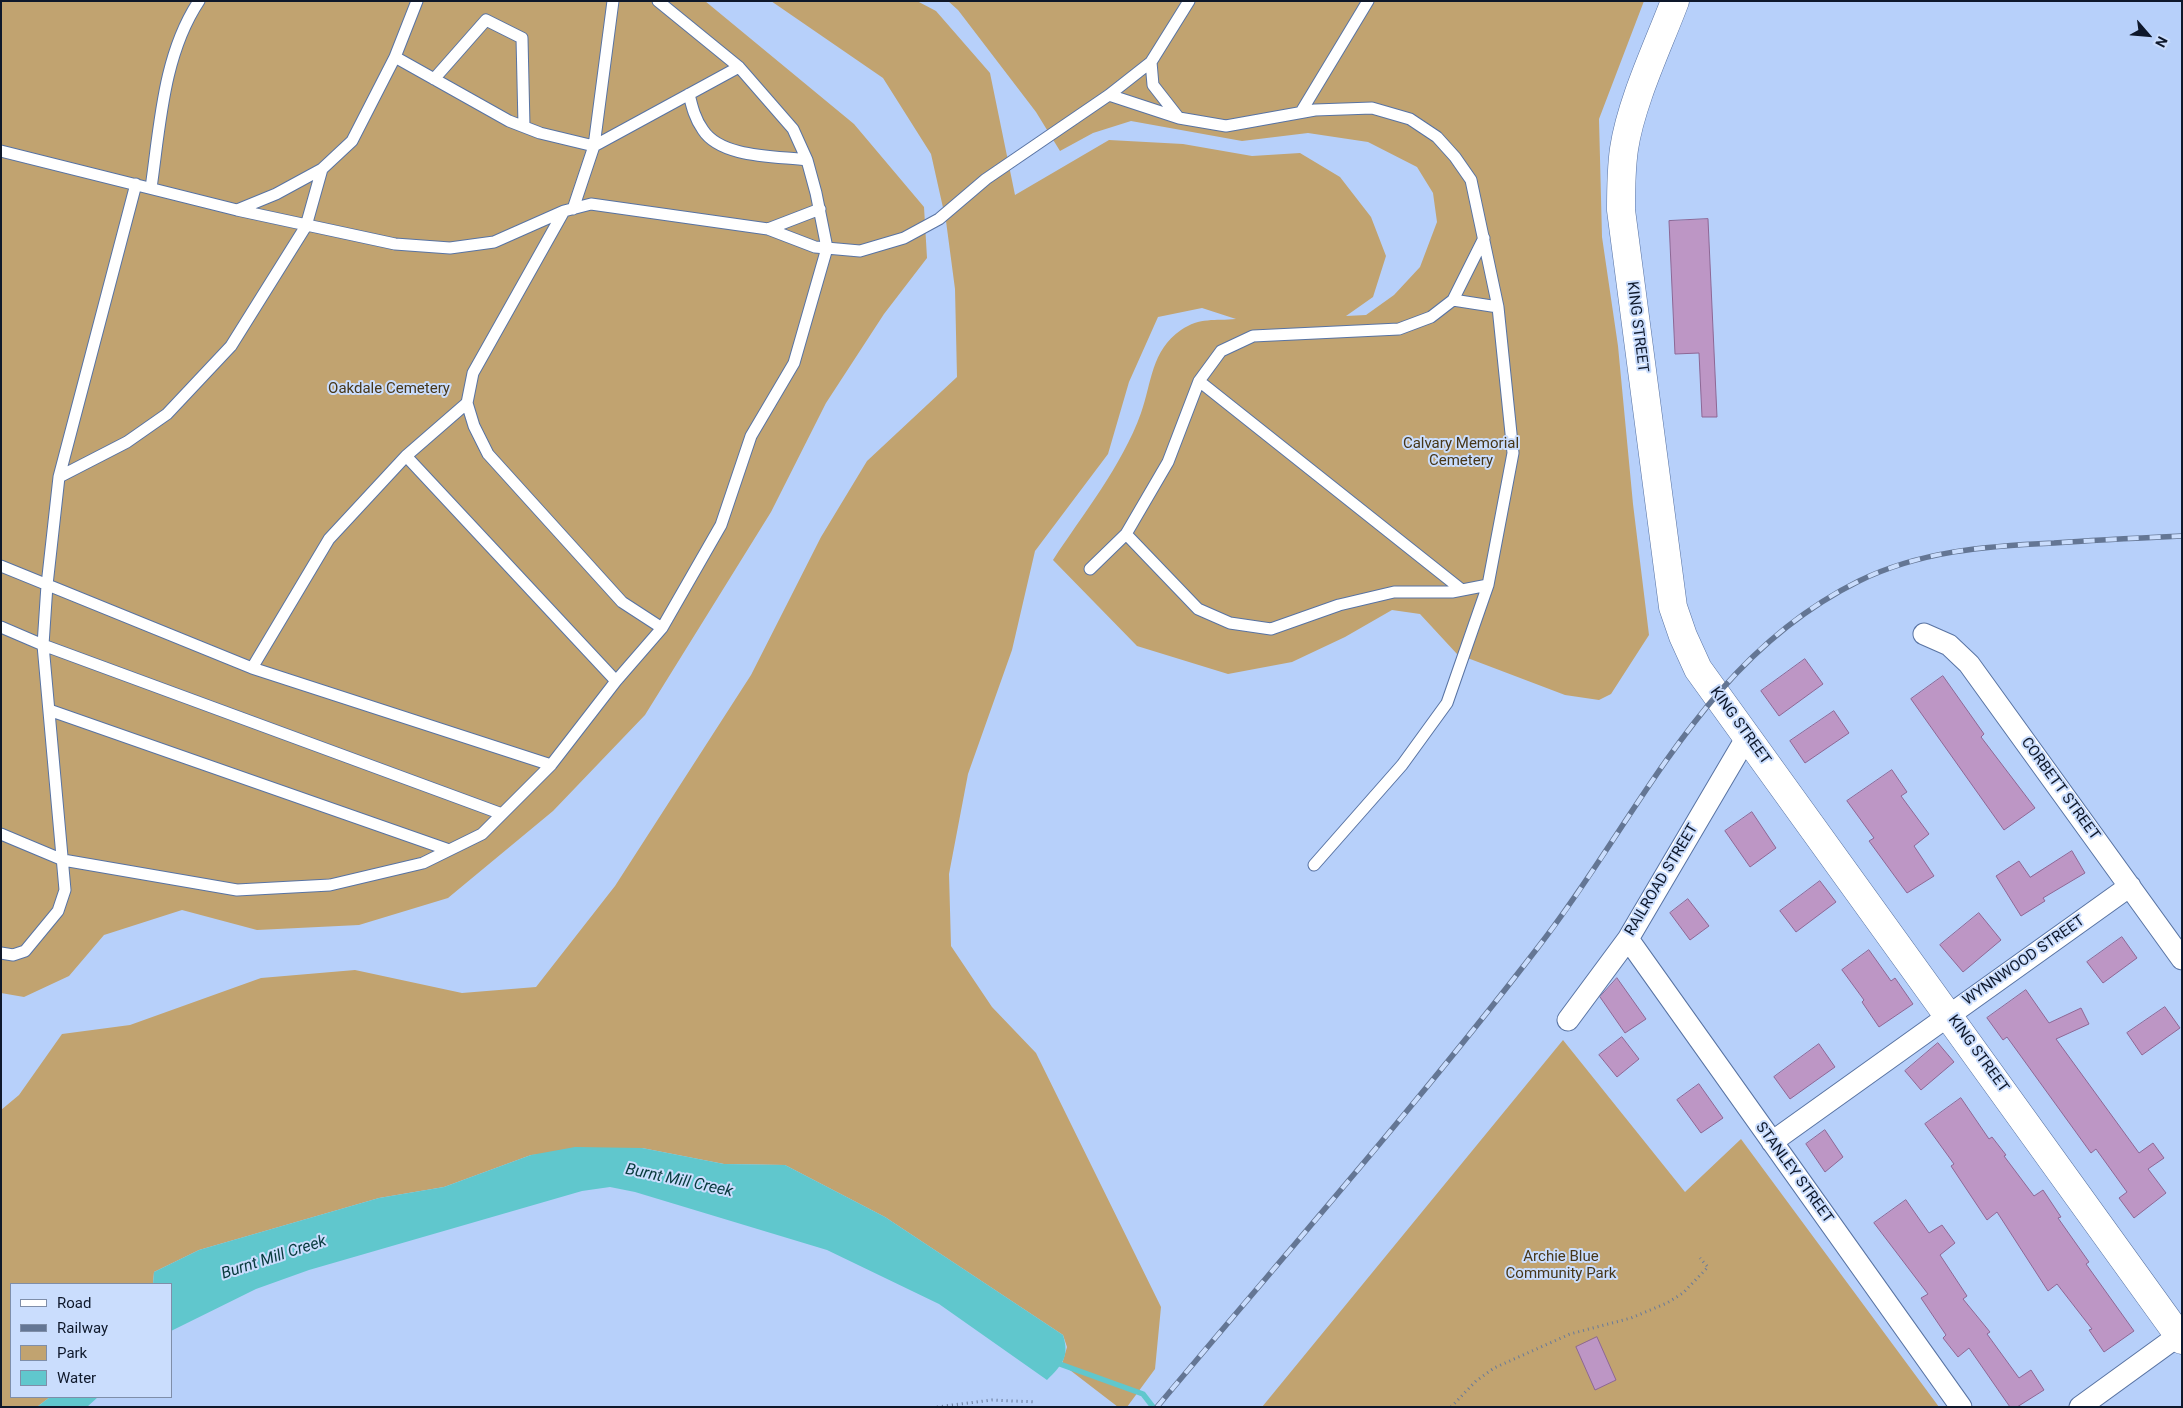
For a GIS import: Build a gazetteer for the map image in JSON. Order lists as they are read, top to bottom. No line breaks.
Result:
{"streets":{"street":["KING STREET","CORBETT STREET","RAILROAD STREET","WYNNWOOD STREET","STANLEY STREET"]},"crossings":[["KING STREET","RAILROAD STREET"],["KING STREET","WYNNWOOD STREET"],["CORBETT STREET","WYNNWOOD STREET"],["RAILROAD STREET","STANLEY STREET"],["WYNNWOOD STREET","STANLEY STREET"]],"water":["Burnt Mill Creek"],"parks":["Oakdale Cemetery","Calvary Memorial Cemetery","Archie Blue Community Park"],"legend":["Road","Railway","Park","Water"],"north":"bottom right"}
